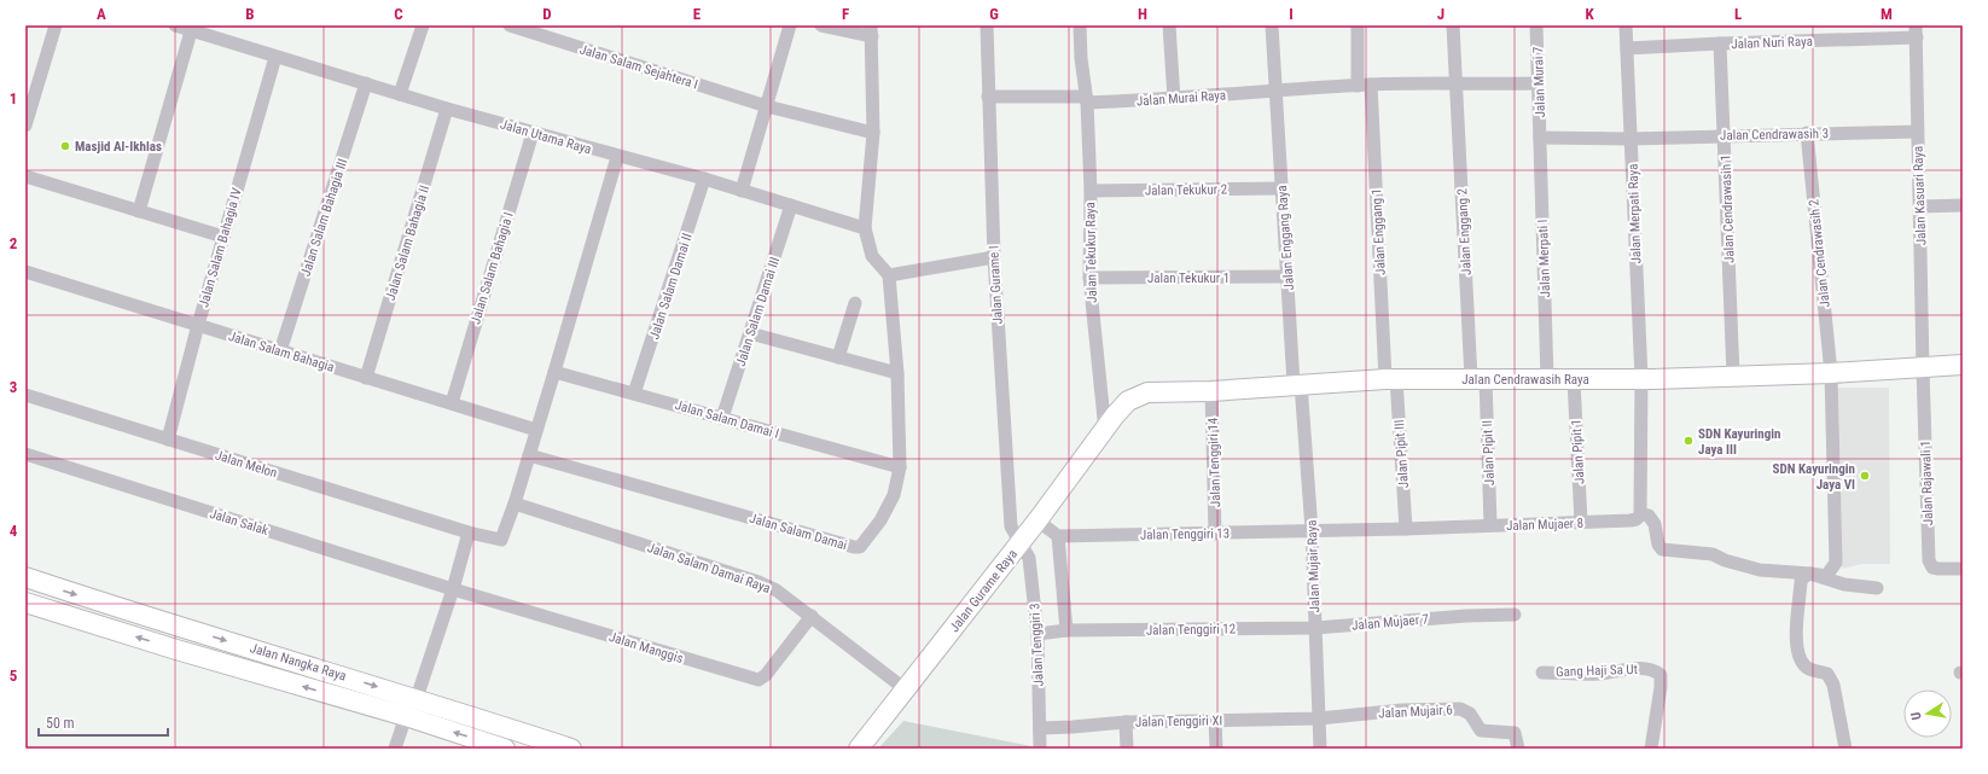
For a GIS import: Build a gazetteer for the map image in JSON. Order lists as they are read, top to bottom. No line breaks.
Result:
{"streets":{"street":["Jalan Nuri Raya","Jalan Salam Sejahtera I","Jalan Murai 7","Jalan Murai Raya","Jalan Cendrawasih 3","Jalan Utama Raya","Jalan Tekukur 2","Jalan Kasuari Raya","Jalan Cendrawasih 1","Jalan Merpati Raya","Jalan Salam Bahagia III","Jalan Enggang 1","Jalan Enggang 2","Jalan Enggang Raya","Jalan Salam Bahagia II","Jalan Salam Bahagia IV","Jalan Tekukur Raya","Jalan Cendrawasih 2","Jalan Merpati I","Jalan Salam Bahagia I","Jalan Tekukur 1","Jalan Gurame I","Jalan Salam Damai II","Jalan Salam Damai III","Jalan Salam Bahagia","Jalan Cendrawasih Raya","Jalan Salam Damai I","Jalan Pipit 1","Jalan Pipit II","Jalan Pipit III","Jalan Tenggiri 14","Jalan Melon","Jalan Rajawali 1","Jalan Salak","Jalan Mujaer 8","Jalan Salam Damai","Jalan Tenggiri 13","Jalan Mujair Raya","Jalan Salam Damai Raya","Jalan Gurame Raya","Jalan Mujaer 7","Jalan Tenggiri 12","Jalan Tenggiri 3","Jalan Manggis","Jalan Nangka Raya","Gang Haji Sa Ut","Jalan Mujair 6","Jalan Tenggiri XI"]},"crossings":[["Jalan Nuri Raya","Jalan Kasuari Raya"],["Jalan Nuri Raya","Jalan Cendrawasih 1"],["Jalan Nuri Raya","Jalan Merpati Raya"],["Jalan Murai 7","Jalan Murai Raya"],["Jalan Murai 7","Jalan Cendrawasih 3"],["Jalan Murai 7","Jalan Merpati I"],["Jalan Murai Raya","Jalan Enggang 1"],["Jalan Murai Raya","Jalan Enggang 2"],["Jalan Murai Raya","Jalan Enggang Raya"],["Jalan Murai Raya","Jalan Tekukur Raya"],["Jalan Murai Raya","Jalan Gurame I"],["Jalan Cendrawasih 3","Jalan Kasuari Raya"],["Jalan Cendrawasih 3","Jalan Cendrawasih 1"],["Jalan Cendrawasih 3","Jalan Merpati Raya"],["Jalan Cendrawasih 3","Jalan Cendrawasih 2"],["Jalan Cendrawasih 3","Jalan Merpati I"],["Jalan Utama Raya","Jalan Salam Bahagia III"],["Jalan Utama Raya","Jalan Salam Bahagia II"],["Jalan Utama Raya","Jalan Salam Bahagia IV"],["Jalan Utama Raya","Jalan Salam Bahagia I"],["Jalan Utama Raya","Jalan Salam Damai II"],["Jalan Utama Raya","Jalan Salam Damai III"],["Jalan Tekukur 2","Jalan Enggang Raya"],["Jalan Tekukur 2","Jalan Tekukur Raya"],["Jalan Kasuari Raya","Jalan Cendrawasih Raya"],["Jalan Kasuari Raya","Jalan Rajawali 1"],["Jalan Cendrawasih 1","Jalan Cendrawasih Raya"],["Jalan Merpati Raya","Jalan Cendrawasih Raya"],["Jalan Salam Bahagia III","Jalan Salam Bahagia"],["Jalan Enggang 1","Jalan Cendrawasih Raya"],["Jalan Enggang 1","Jalan Pipit III"],["Jalan Enggang 2","Jalan Cendrawasih Raya"],["Jalan Enggang 2","Jalan Pipit II"],["Jalan Enggang Raya","Jalan Tekukur 1"],["Jalan Enggang Raya","Jalan Cendrawasih Raya"],["Jalan Enggang Raya","Jalan Mujair Raya"],["Jalan Salam Bahagia II","Jalan Salam Bahagia"],["Jalan Salam Bahagia IV","Jalan Salam Bahagia"],["Jalan Salam Bahagia IV","Jalan Melon"],["Jalan Tekukur Raya","Jalan Tekukur 1"],["Jalan Tekukur Raya","Jalan Cendrawasih Raya"],["Jalan Tekukur Raya","Jalan Gurame Raya"],["Jalan Cendrawasih 2","Jalan Cendrawasih Raya"],["Jalan Merpati I","Jalan Cendrawasih Raya"],["Jalan Salam Bahagia I","Jalan Salam Bahagia"],["Jalan Gurame I","Jalan Gurame Raya"],["Jalan Gurame I","Jalan Tenggiri 3"],["Jalan Salam Damai II","Jalan Salam Damai I"],["Jalan Salam Damai III","Jalan Salam Damai I"],["Jalan Cendrawasih Raya","Jalan Pipit 1"],["Jalan Cendrawasih Raya","Jalan Pipit II"],["Jalan Cendrawasih Raya","Jalan Pipit III"],["Jalan Cendrawasih Raya","Jalan Tenggiri 14"],["Jalan Cendrawasih Raya","Jalan Rajawali 1"],["Jalan Cendrawasih Raya","Jalan Mujair Raya"],["Jalan Cendrawasih Raya","Jalan Gurame Raya"],["Jalan Salam Damai I","Jalan Salam Damai"],["Jalan Pipit 1","Jalan Mujaer 8"],["Jalan Pipit II","Jalan Mujaer 8"],["Jalan Pipit III","Jalan Mujaer 8"],["Jalan Tenggiri 14","Jalan Tenggiri 13"],["Jalan Salak","Jalan Manggis"],["Jalan Mujaer 8","Jalan Tenggiri 13"],["Jalan Mujaer 8","Jalan Mujair Raya"],["Jalan Tenggiri 13","Jalan Mujair Raya"],["Jalan Mujair Raya","Jalan Mujaer 7"],["Jalan Mujair Raya","Jalan Tenggiri 12"],["Jalan Mujair Raya","Jalan Mujair 6"],["Jalan Mujair Raya","Jalan Tenggiri XI"],["Jalan Salam Damai Raya","Jalan Gurame Raya"],["Jalan Salam Damai Raya","Jalan Manggis"],["Jalan Gurame Raya","Jalan Tenggiri 3"],["Jalan Mujaer 7","Jalan Tenggiri 12"],["Jalan Tenggiri 12","Jalan Tenggiri 3"],["Jalan Tenggiri 3","Jalan Tenggiri XI"],["Jalan Mujair 6","Jalan Tenggiri XI"]],"places":["Masjid Al-Ikhlas","SDN Kayuringin Jaya III","SDN Kayuringin Jaya VI"],"scale_bar":"50 m","north":"left","grid":{"columns":["A","B","C","D","E","F","G","H","I","J","K","L","M"],"rows":["1","2","3","4","5"]}}
